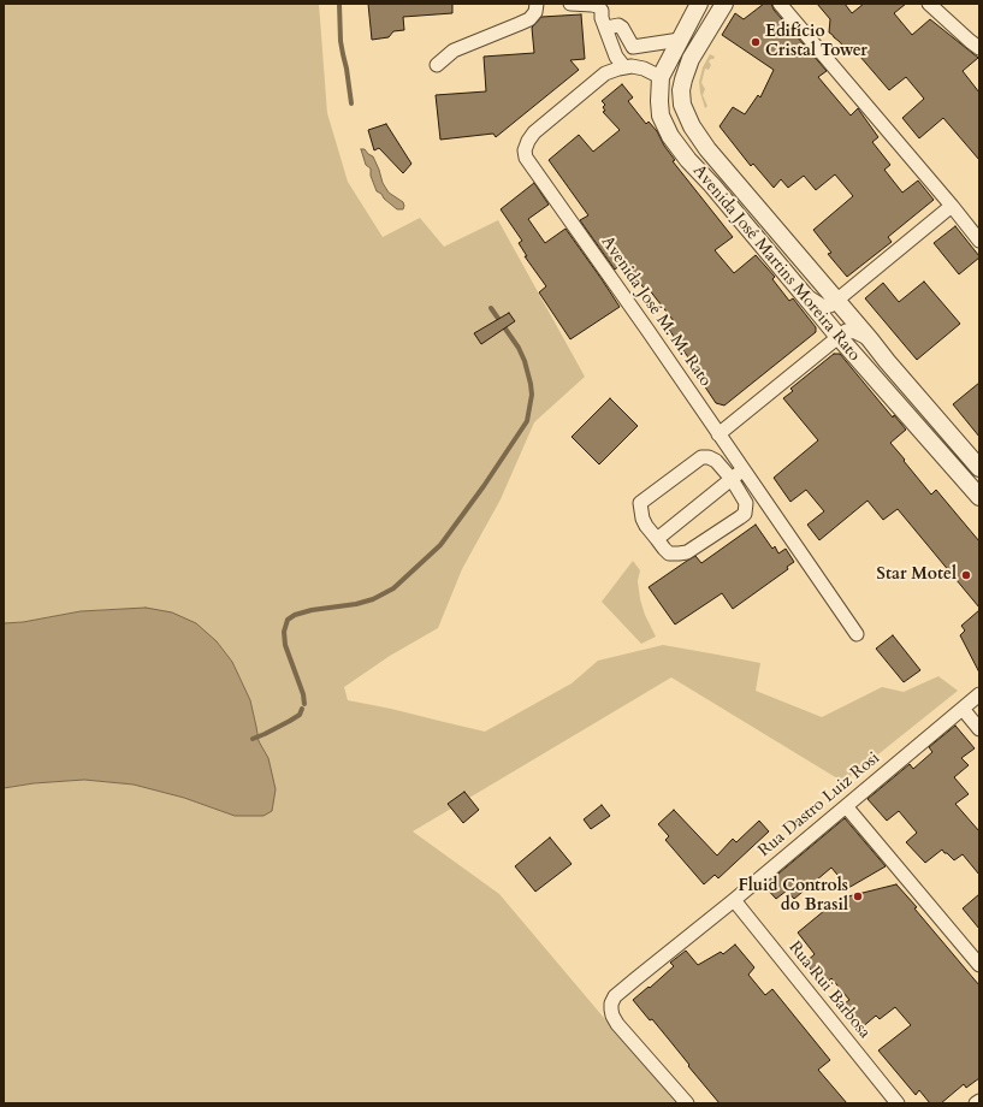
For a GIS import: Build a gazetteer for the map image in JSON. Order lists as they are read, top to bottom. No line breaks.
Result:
{"streets":{"street":["Avenida José Martins Moreira Rato","Avenida José M. M. Rato","Rua Dastro Luiz Rosi","Rua Rui Barbosa"]},"crossings":[["Avenida José Martins Moreira Rato","Avenida José M. M. Rato"],["Rua Dastro Luiz Rosi","Rua Rui Barbosa"]],"places":["Edifício Cristal Tower","Star Motel","Fluid Controls do Brasil"]}
